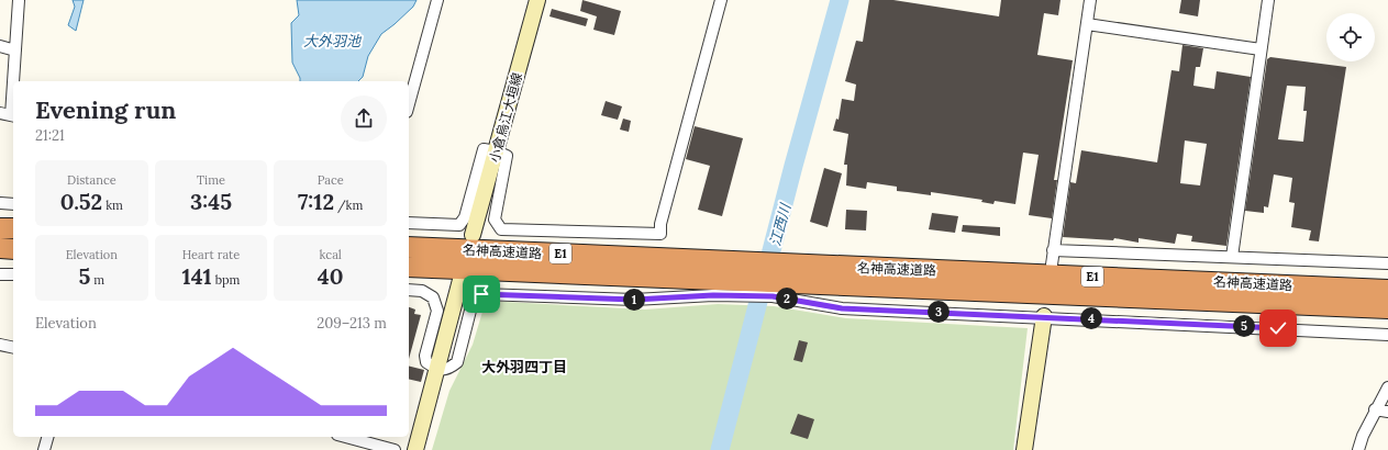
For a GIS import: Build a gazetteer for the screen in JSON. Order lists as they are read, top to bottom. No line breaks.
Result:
{"streets":{"highway":["名神高速道路","E1"],"main road":["小倉烏江大垣線"]},"districts":["大外羽四丁目"],"water":["大外羽池","江西川"],"page":{"heading":["Evening run","21:21"],"stats":[["Distance","0.52 km"],["Time","3:45"],["Pace","7:12 /km"],["Elevation","5 m"],["Heart rate","141 bpm"],["kcal","40"]],"pins":["2","1","3","4","5"],"chart":["Elevation","209–213 m"]}}
